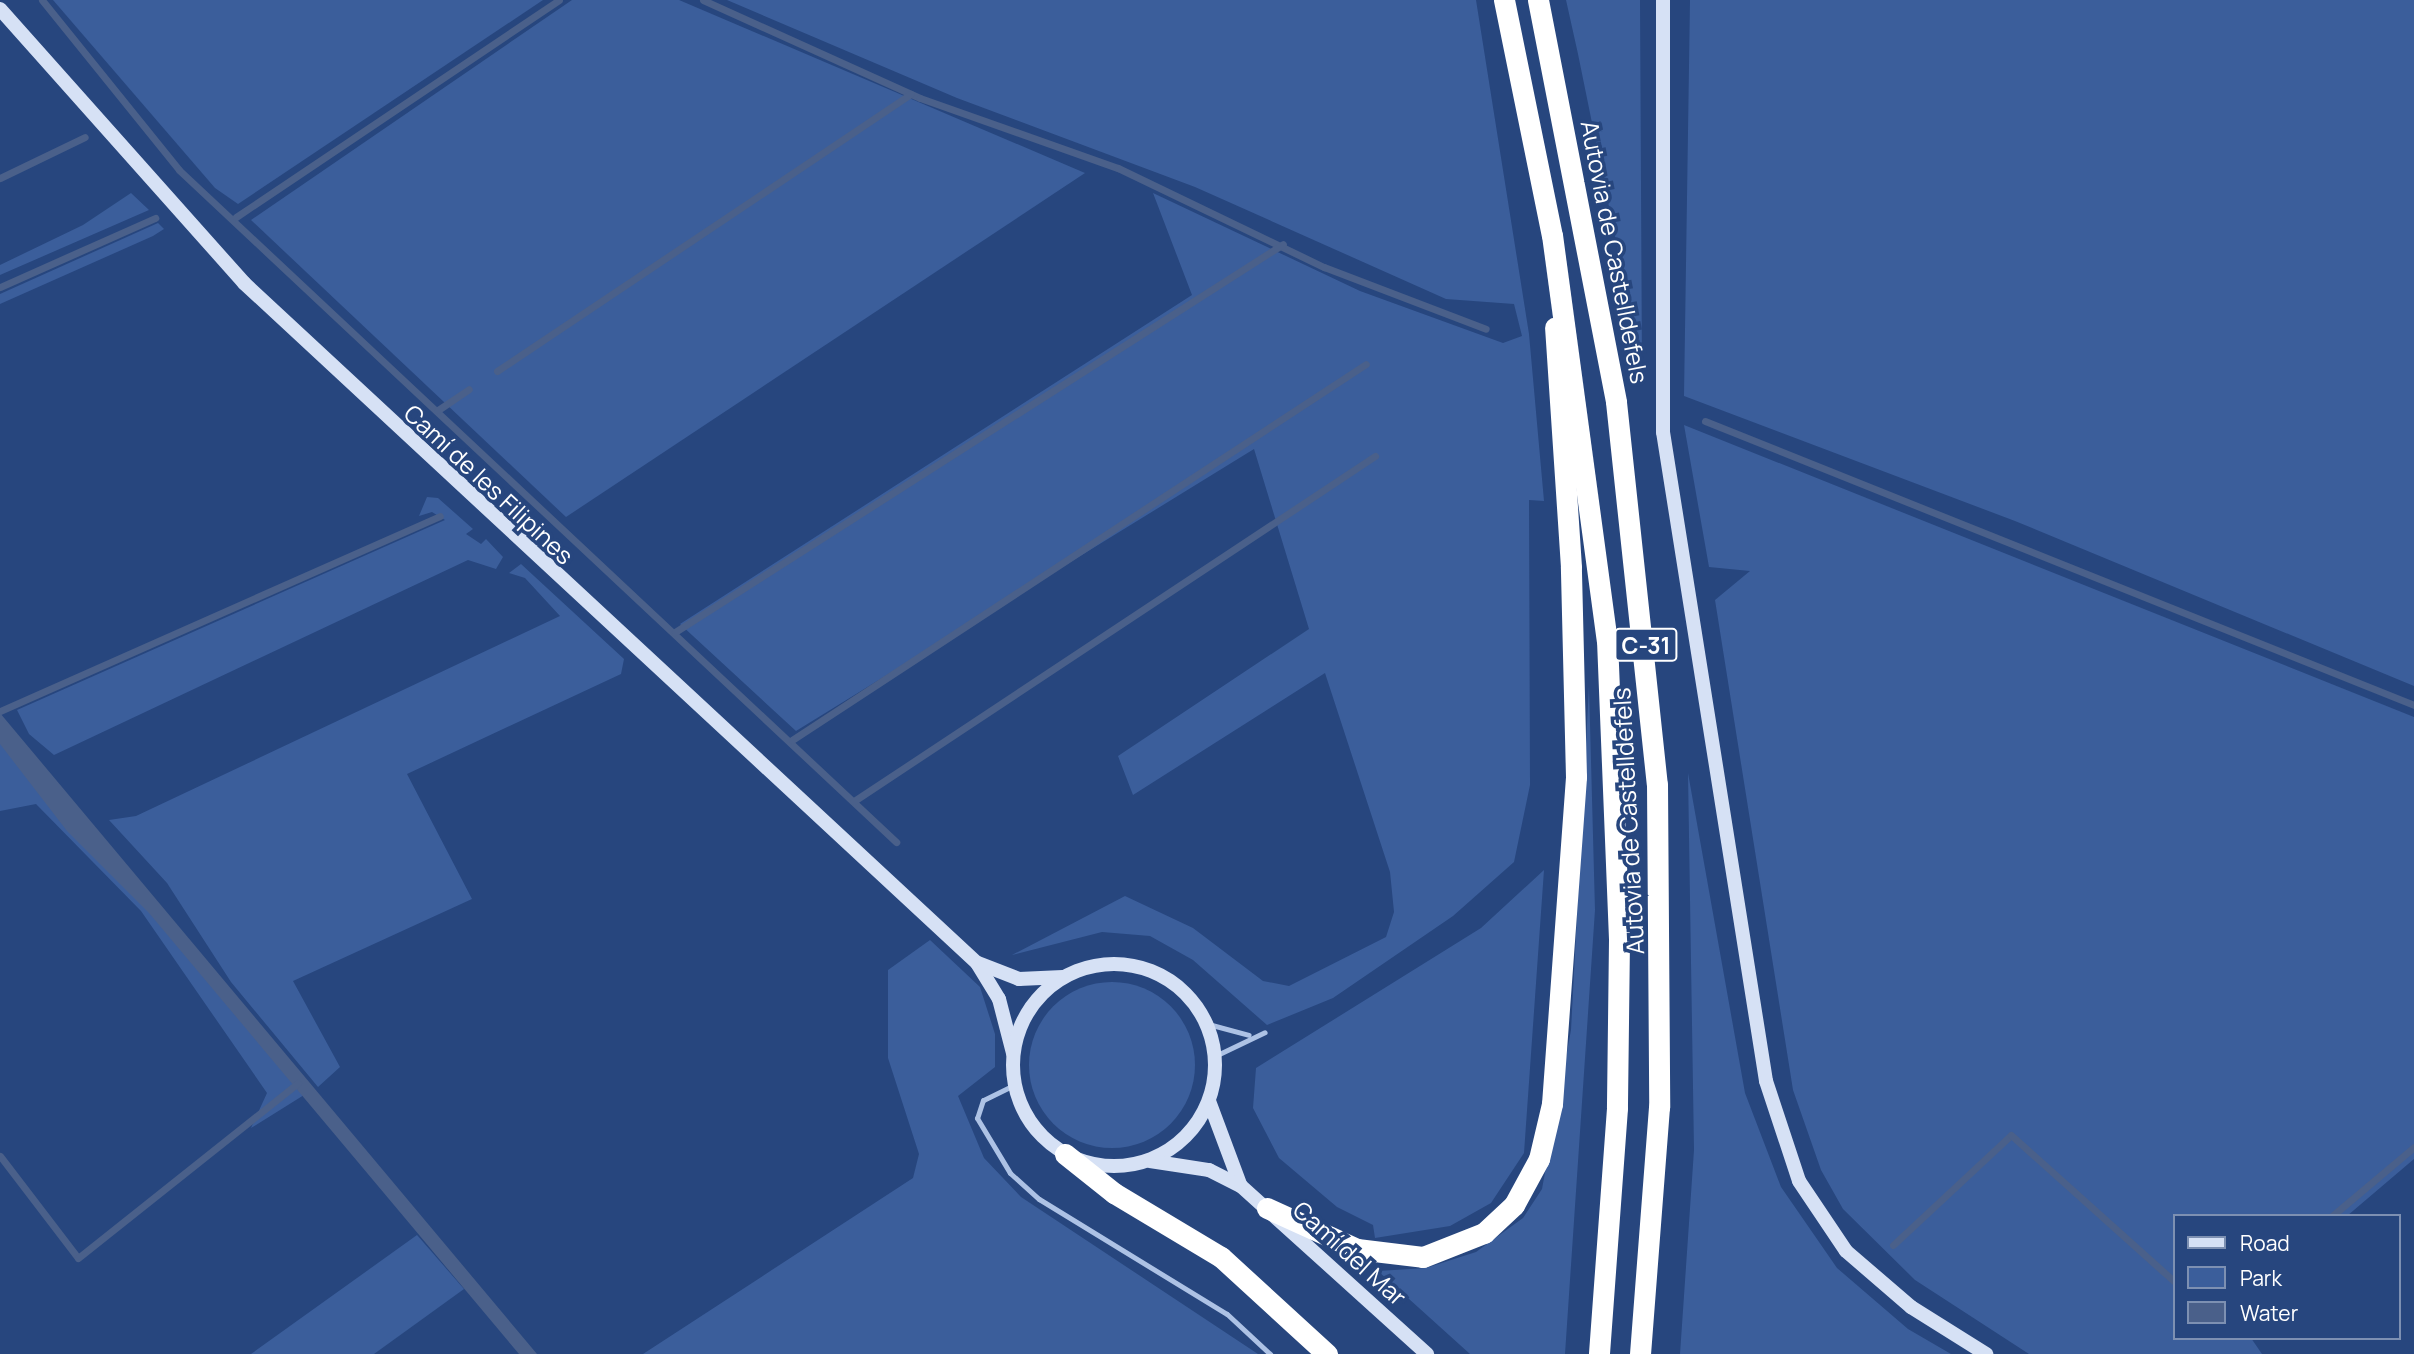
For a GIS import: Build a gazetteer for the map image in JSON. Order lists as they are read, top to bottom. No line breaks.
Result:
{"streets":{"highway":["Autovia de Castelldefels","C-31"],"main road":["Camí de les Filipines","Camí del Mar"]},"legend":["Road","Park","Water"]}
